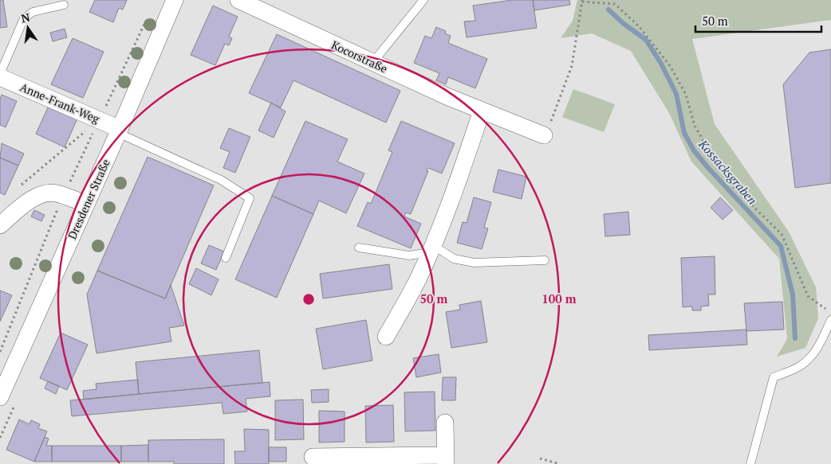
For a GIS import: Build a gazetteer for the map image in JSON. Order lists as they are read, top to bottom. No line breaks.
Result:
{"streets":{"street":["Kocorstraße","Anne-Frank-Weg","Dresdener Straße"]},"crossings":[["Anne-Frank-Weg","Dresdener Straße"]],"water":["Kossacksgraben"],"scale_bar":"50 m","north":"top","rings":["50 m","100 m"]}
